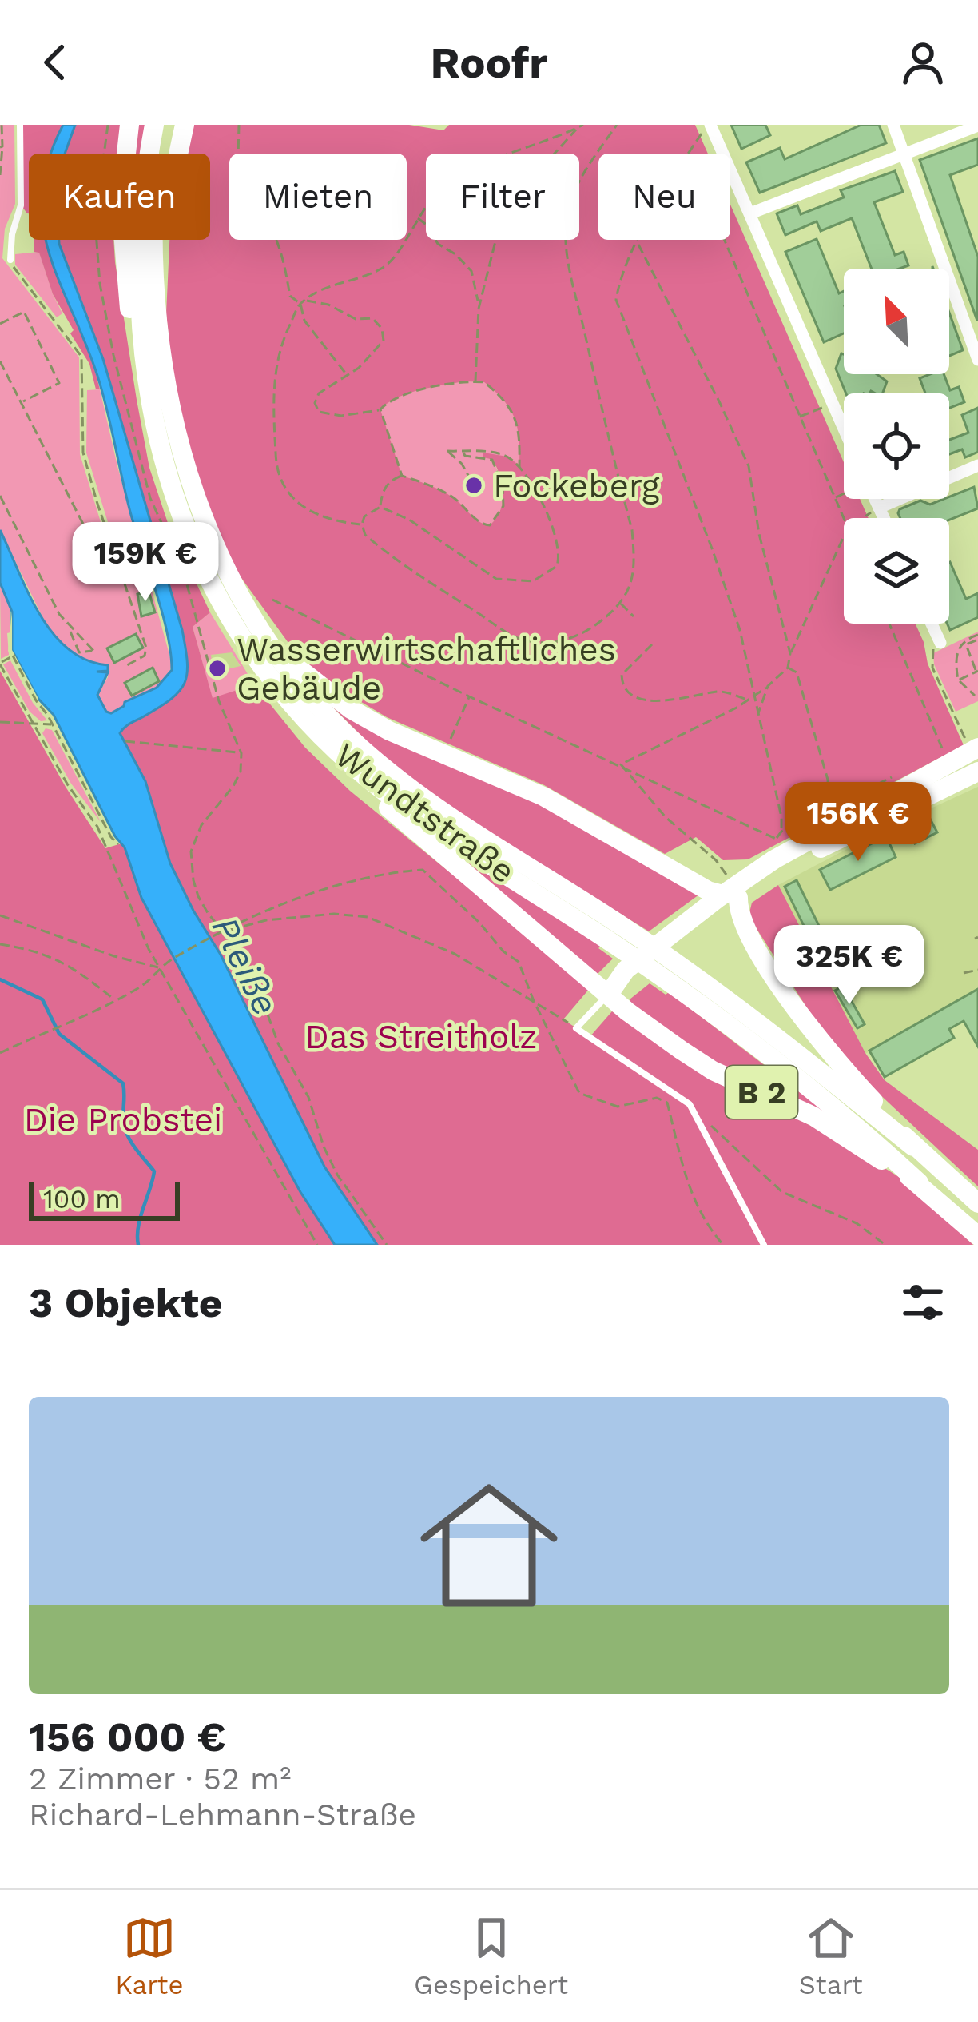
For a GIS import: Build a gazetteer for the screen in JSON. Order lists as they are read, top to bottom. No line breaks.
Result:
{"streets":{"main road":["Wundtstraße","B 2"]},"crossings":[["Wundtstraße","B 2"]],"water":["Pleiße"],"parks":["Das Streitholz","Die Probstei"],"places":["Fockeberg","Wasserwirtschaftliches Gebäude"],"scale_bar":"100 m","north":"top left","page":{"header":"Roofr","chip":["Kaufen","Mieten","Filter","Neu"],"price":["159K €","156K €","325K €"],"scale":"100 m","heading":"3 Objekte","list":[{"name":"156 000 €","note":"2 Zimmer · 52 m² · Richard-Lehmann-Straße"}],"tabs":["Karte","Gespeichert","Start"]}}
